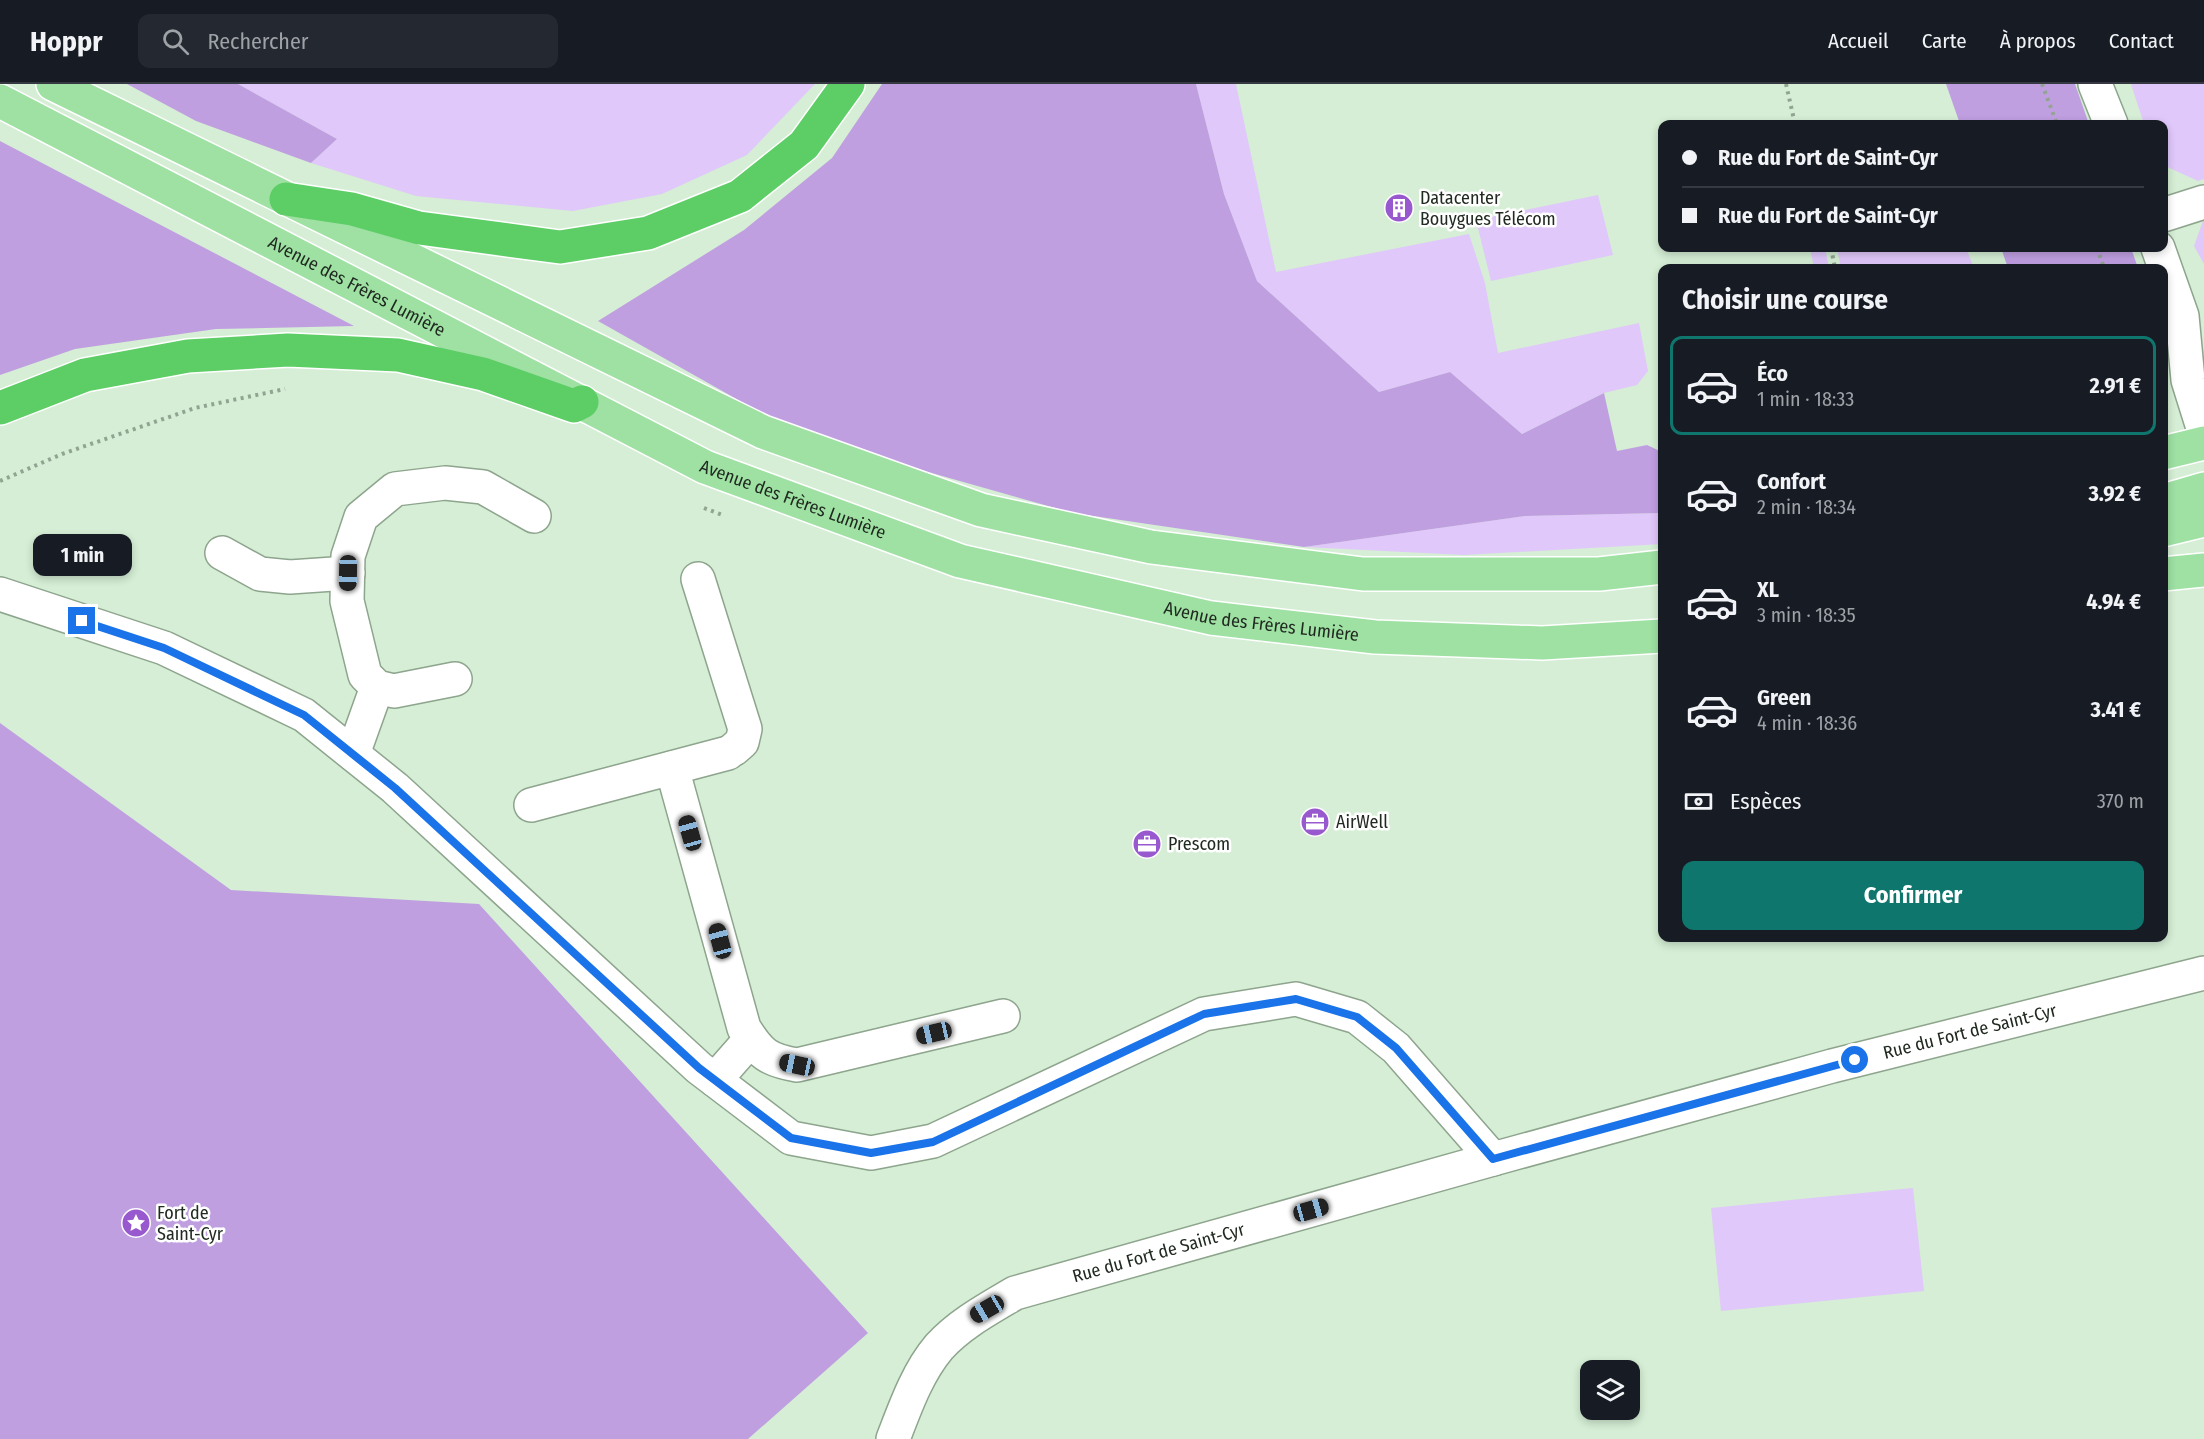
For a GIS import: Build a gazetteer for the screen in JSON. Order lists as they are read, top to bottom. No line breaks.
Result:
{"streets":{"main road":["Avenue des Frères Lumière"],"street":["Rue du Fort de Saint-Cyr"]},"places":{"building":["Datacenter Bouygues Télécom"],"office":["AirWell","Prescom"],"place":["Fort de Saint-Cyr"]},"page":{"header":"Hoppr","search":"Rechercher","nav":["Accueil","Carte","À propos","Contact"],"banner":["Rue du Fort de Saint-Cyr","Rue du Fort de Saint-Cyr"],"heading":"Choisir une course","list":[{"name":"Éco","note":"1 min · 18:33","value":"2.91 €"},{"name":"Confort","note":"2 min · 18:34","value":"3.92 €"},{"name":"XL","note":"3 min · 18:35","value":"4.94 €"},{"name":"Green","note":"4 min · 18:36","value":"3.41 €"}],"bubble":"1 min","pay":["Espèces","370 m"],"buttons":"Confirmer"}}
